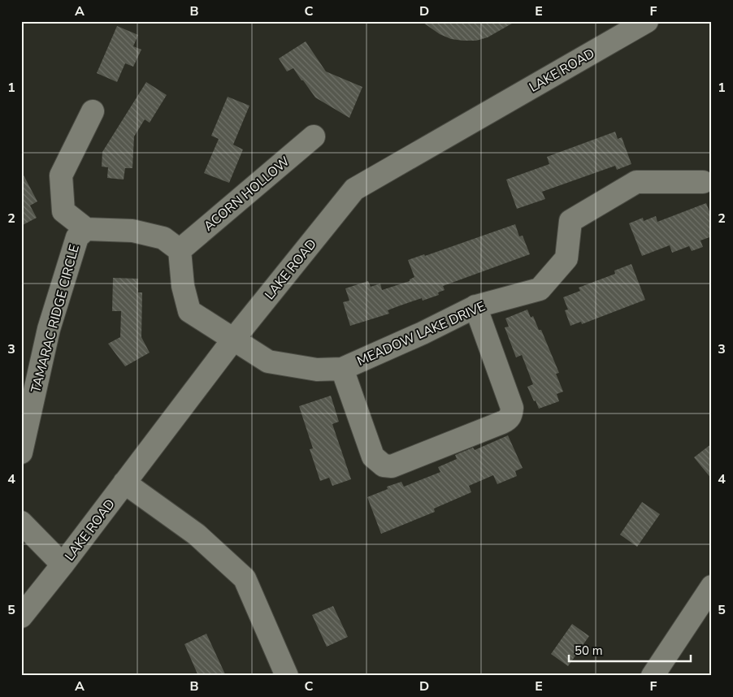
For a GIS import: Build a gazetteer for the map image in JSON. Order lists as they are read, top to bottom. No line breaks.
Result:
{"streets":{"street":["LAKE ROAD","ACORN HOLLOW","TAMARAC RIDGE CIRCLE","MEADOW LAKE DRIVE"]},"crossings":[["LAKE ROAD","MEADOW LAKE DRIVE"],["ACORN HOLLOW","TAMARAC RIDGE CIRCLE"]],"scale_bar":"50 m","grid":{"columns":["A","B","C","D","E","F"],"rows":["1","2","3","4","5"]}}
